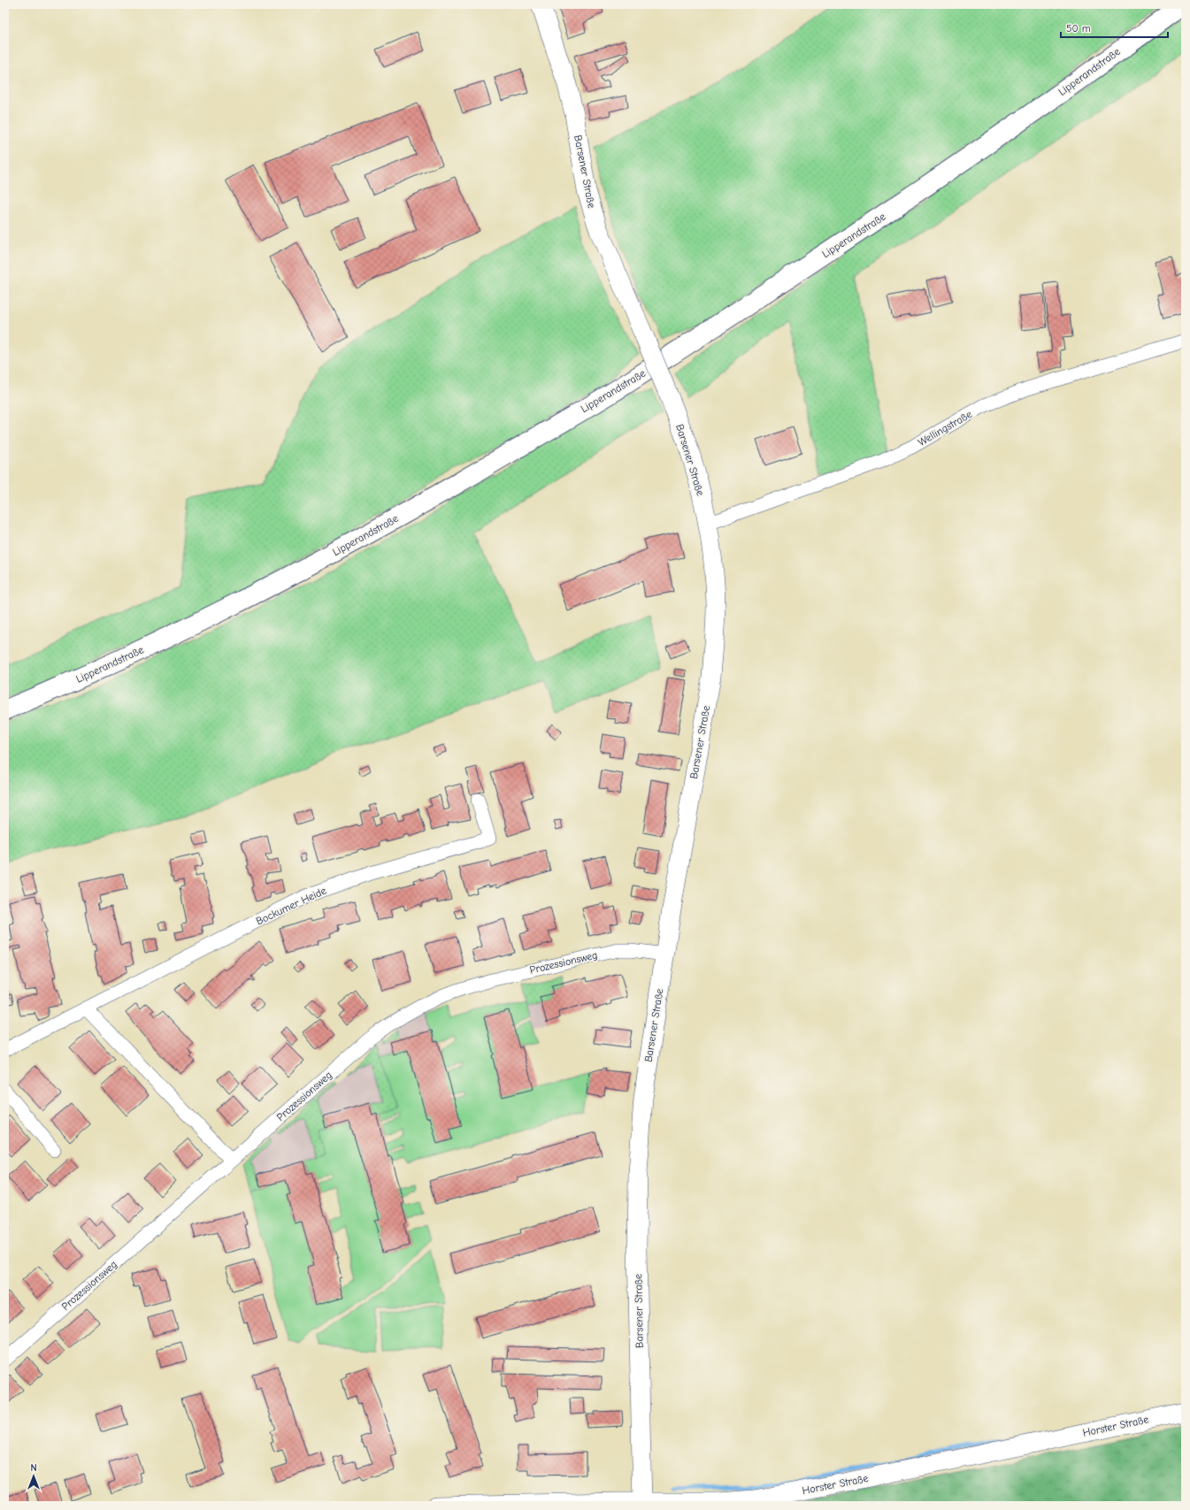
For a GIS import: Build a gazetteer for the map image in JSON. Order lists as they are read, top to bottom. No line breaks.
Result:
{"streets":{"main road":["Lipperandstraße"],"street":["Barsener Straße","Wellingstraße","Bockumer Heide","Prozessionsweg","Horster Straße"]},"crossings":[["Barsener Straße","Wellingstraße"],["Barsener Straße","Prozessionsweg"],["Barsener Straße","Horster Straße"]],"scale_bar":"50 m","north":"top"}
